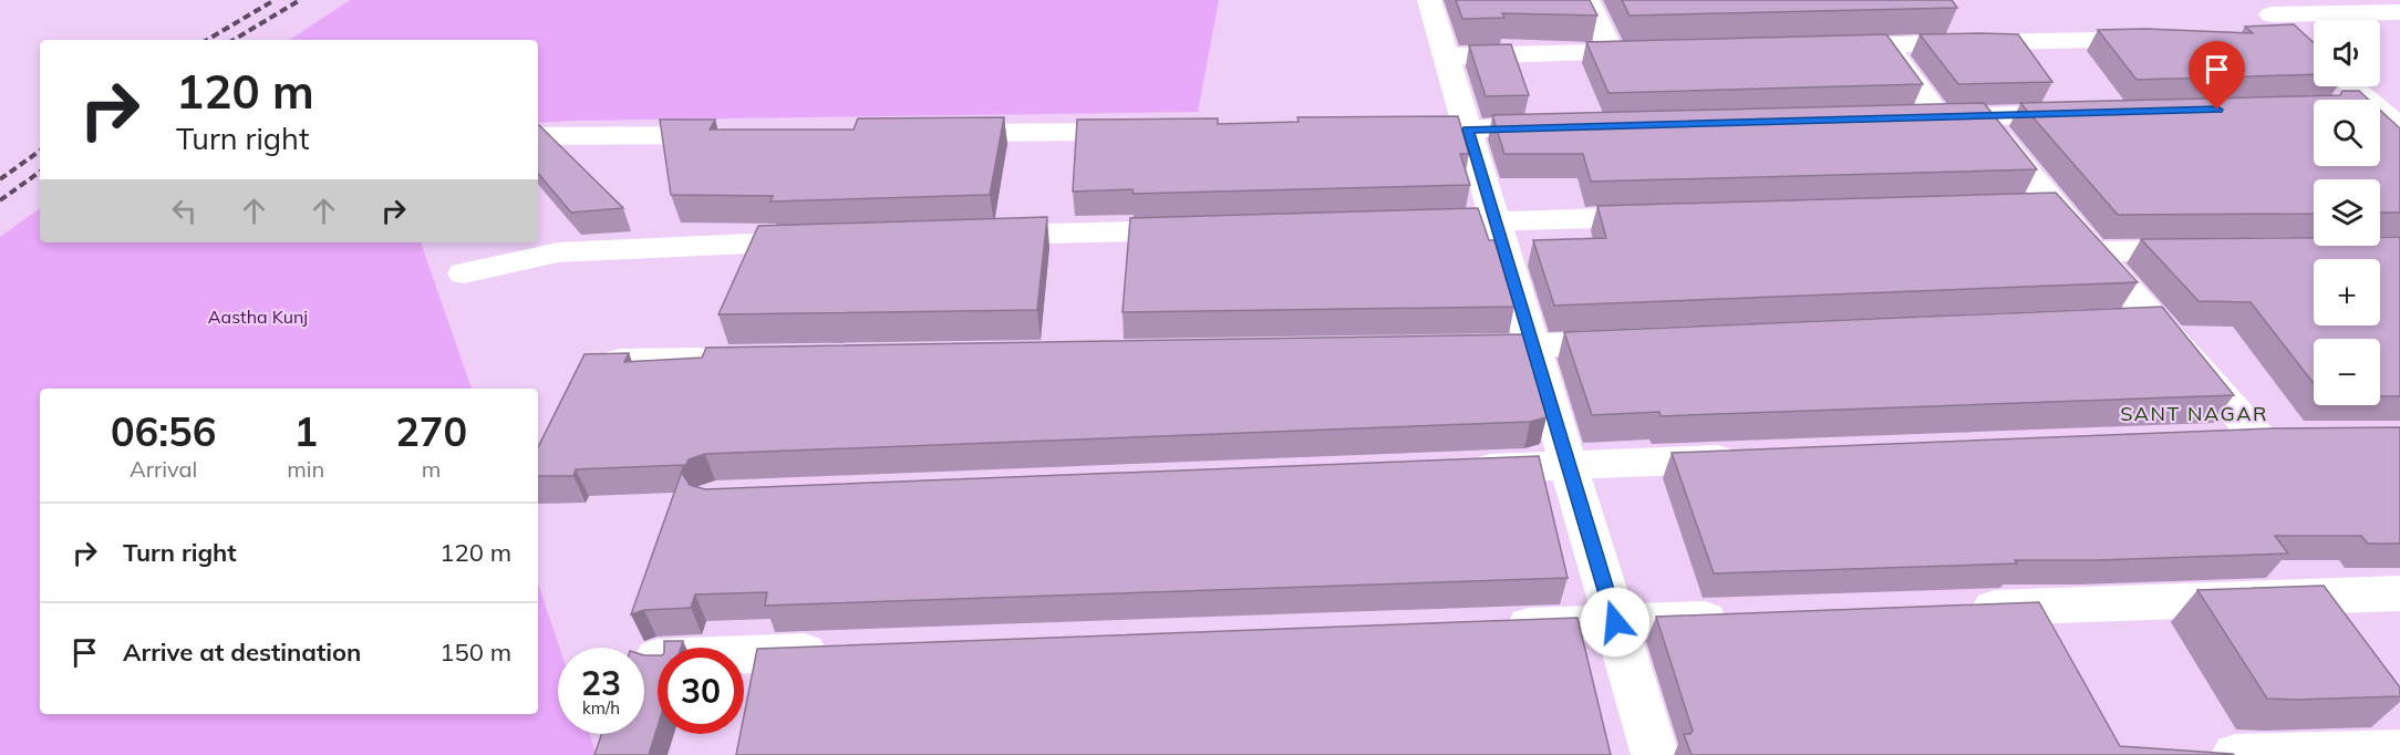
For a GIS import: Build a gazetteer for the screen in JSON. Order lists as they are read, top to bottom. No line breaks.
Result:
{"districts":["SANT NAGAR"],"parks":["Aastha Kunj"],"page":{"map_buttons":["+","−"],"turn":["120 m","Turn right"],"eta":["06:56","Arrival","1","min","270","m"],"list":[{"name":"Turn right","value":"120 m"},{"name":"Arrive at destination","value":"150 m"}],"speed":"23 km/h","limit":"30"}}
